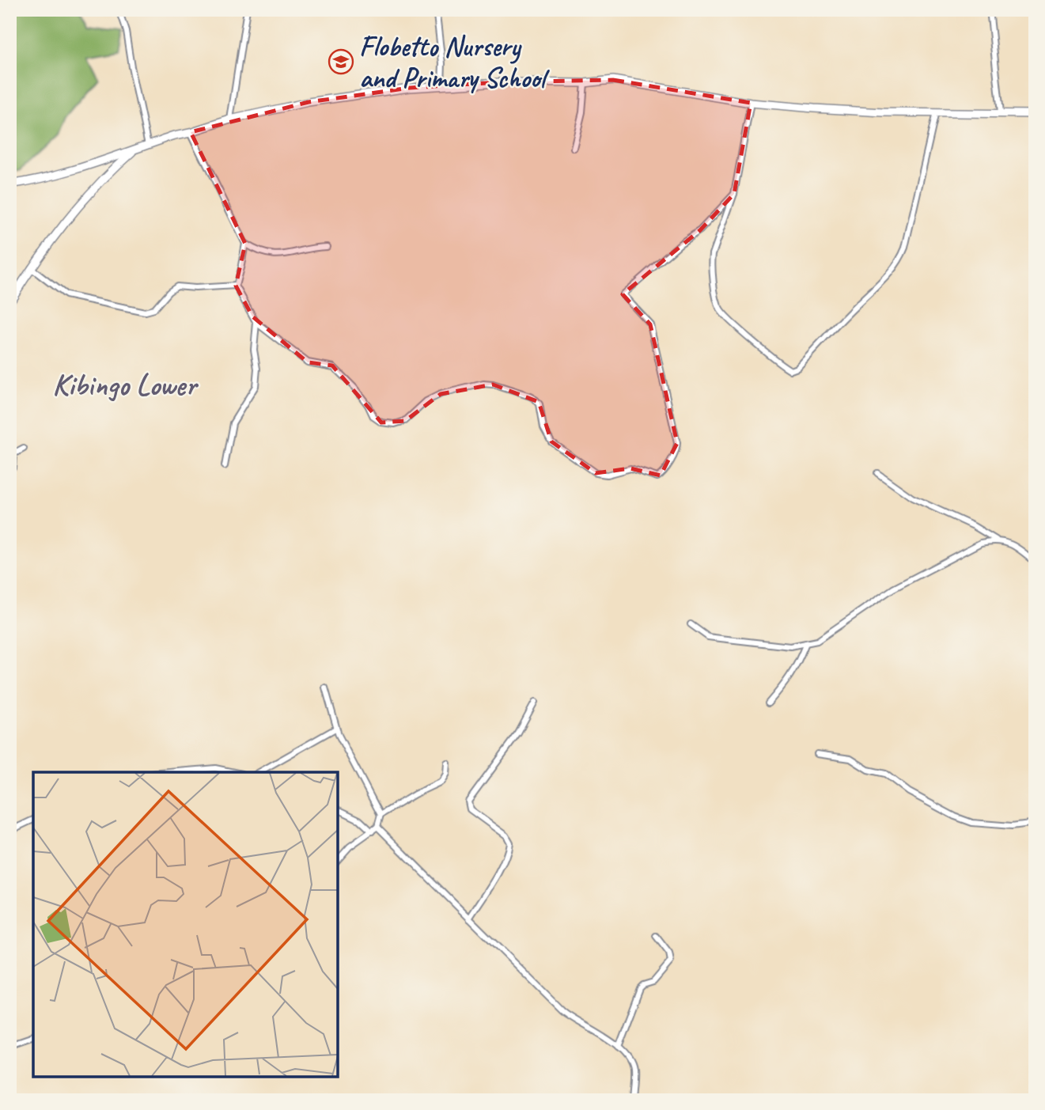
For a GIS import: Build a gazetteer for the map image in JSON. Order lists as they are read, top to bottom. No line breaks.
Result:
{"districts":["Kibingo Lower"],"places":{"school or university":["Flobetto Nursery and Primary School"]}}
